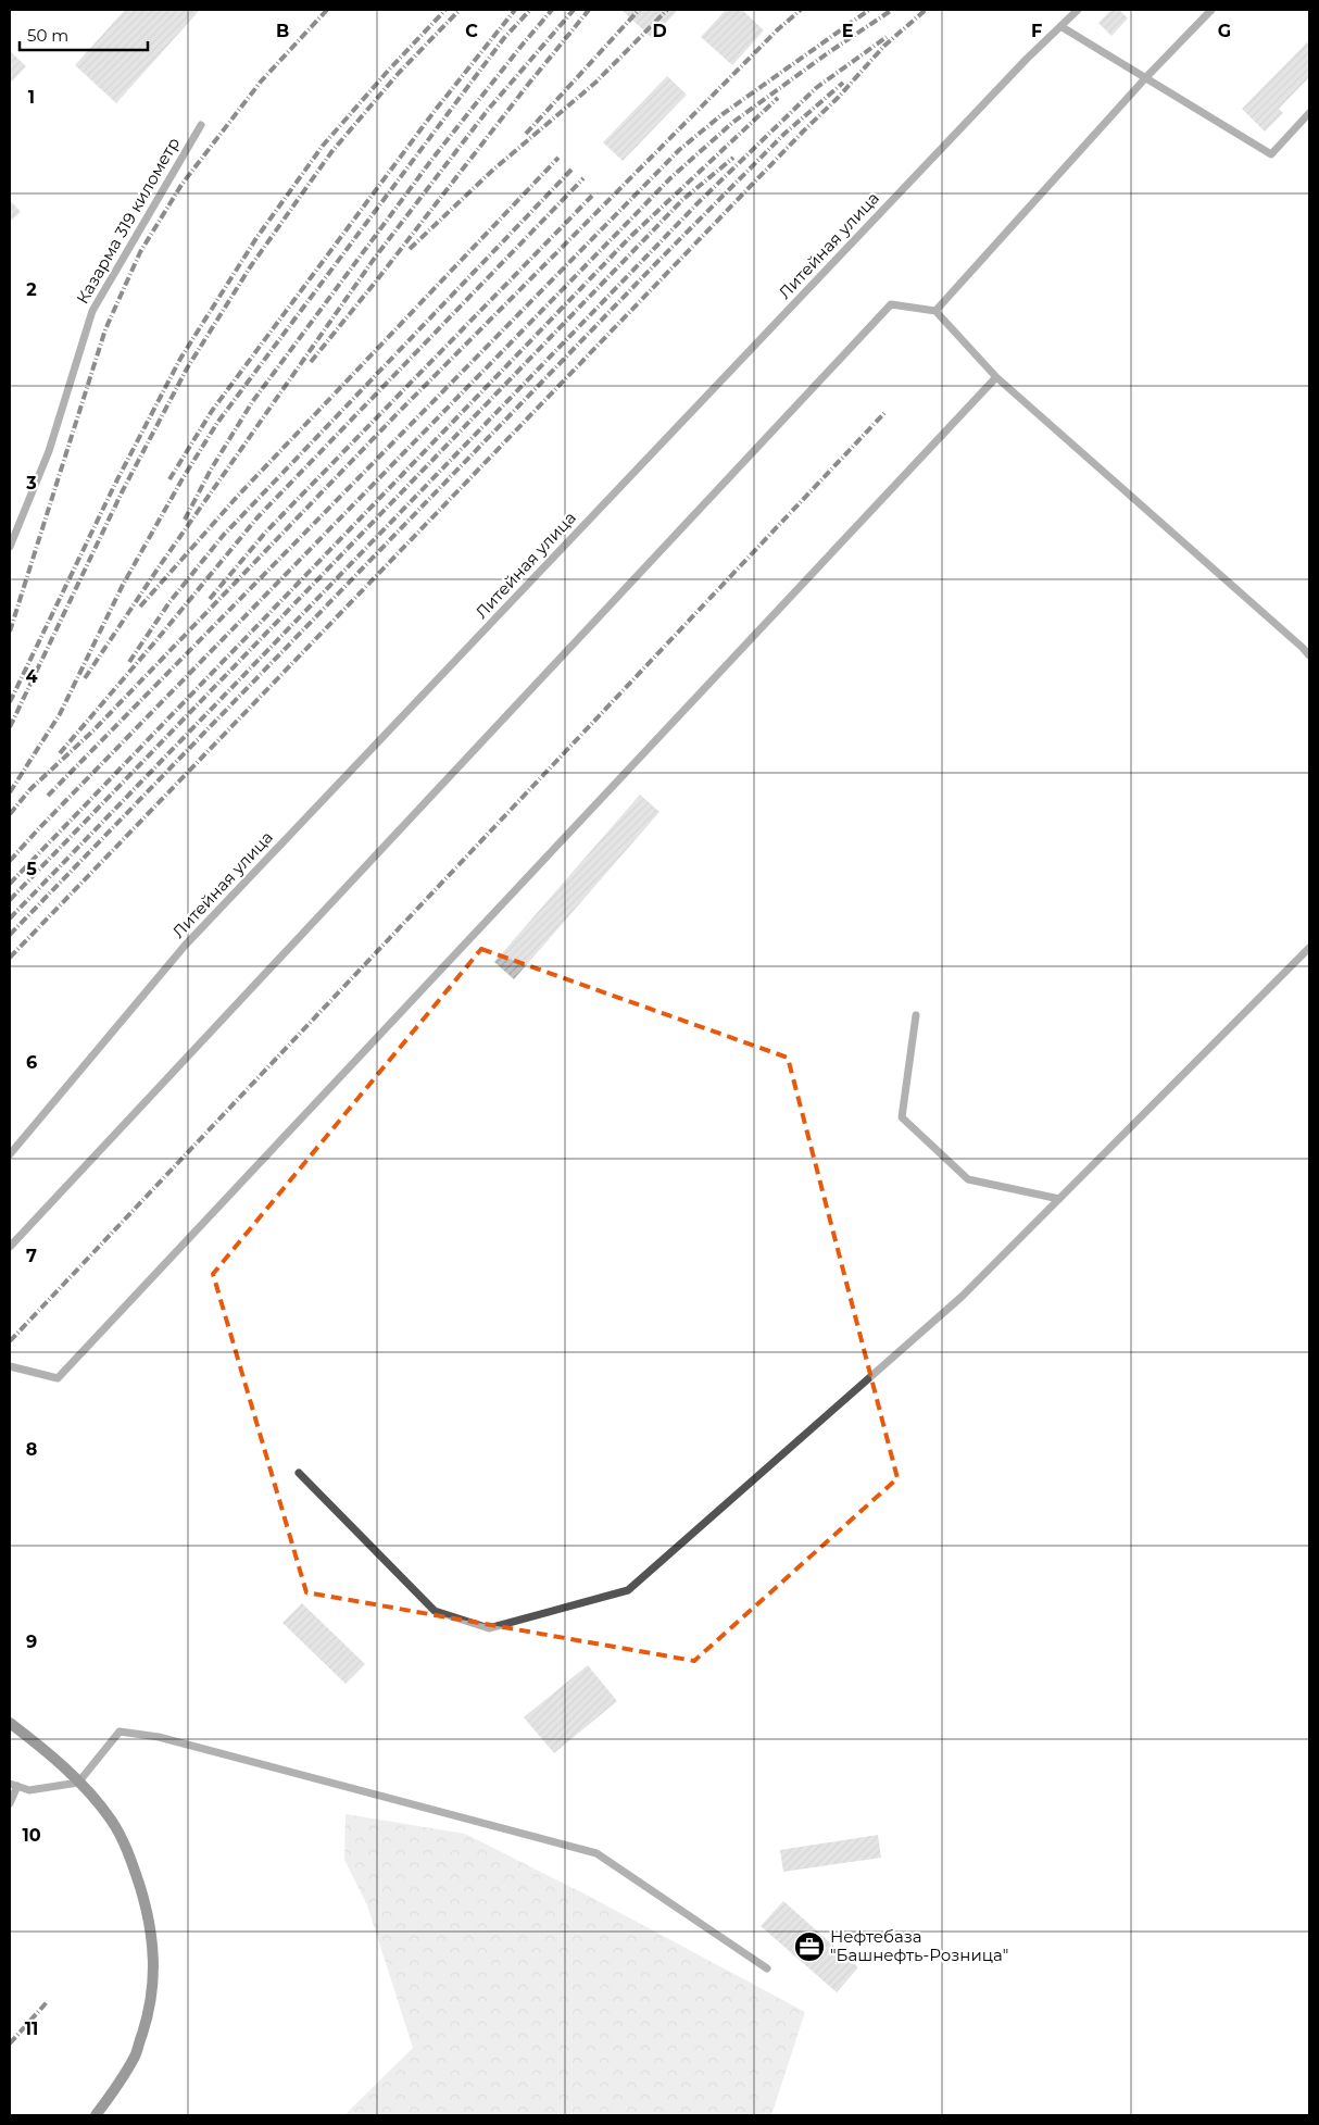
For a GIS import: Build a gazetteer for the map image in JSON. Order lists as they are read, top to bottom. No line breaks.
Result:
{"streets":{"lane":["Казарма 319 километр","Литейная улица"]},"places":{"office":["Нефтебаза \"Башнефть-Розница\""]},"scale_bar":"50 m","grid":{"columns":["B","C","D","E","F","G"],"rows":["1","2","3","4","5","6","7","8","9","10","11"]}}
